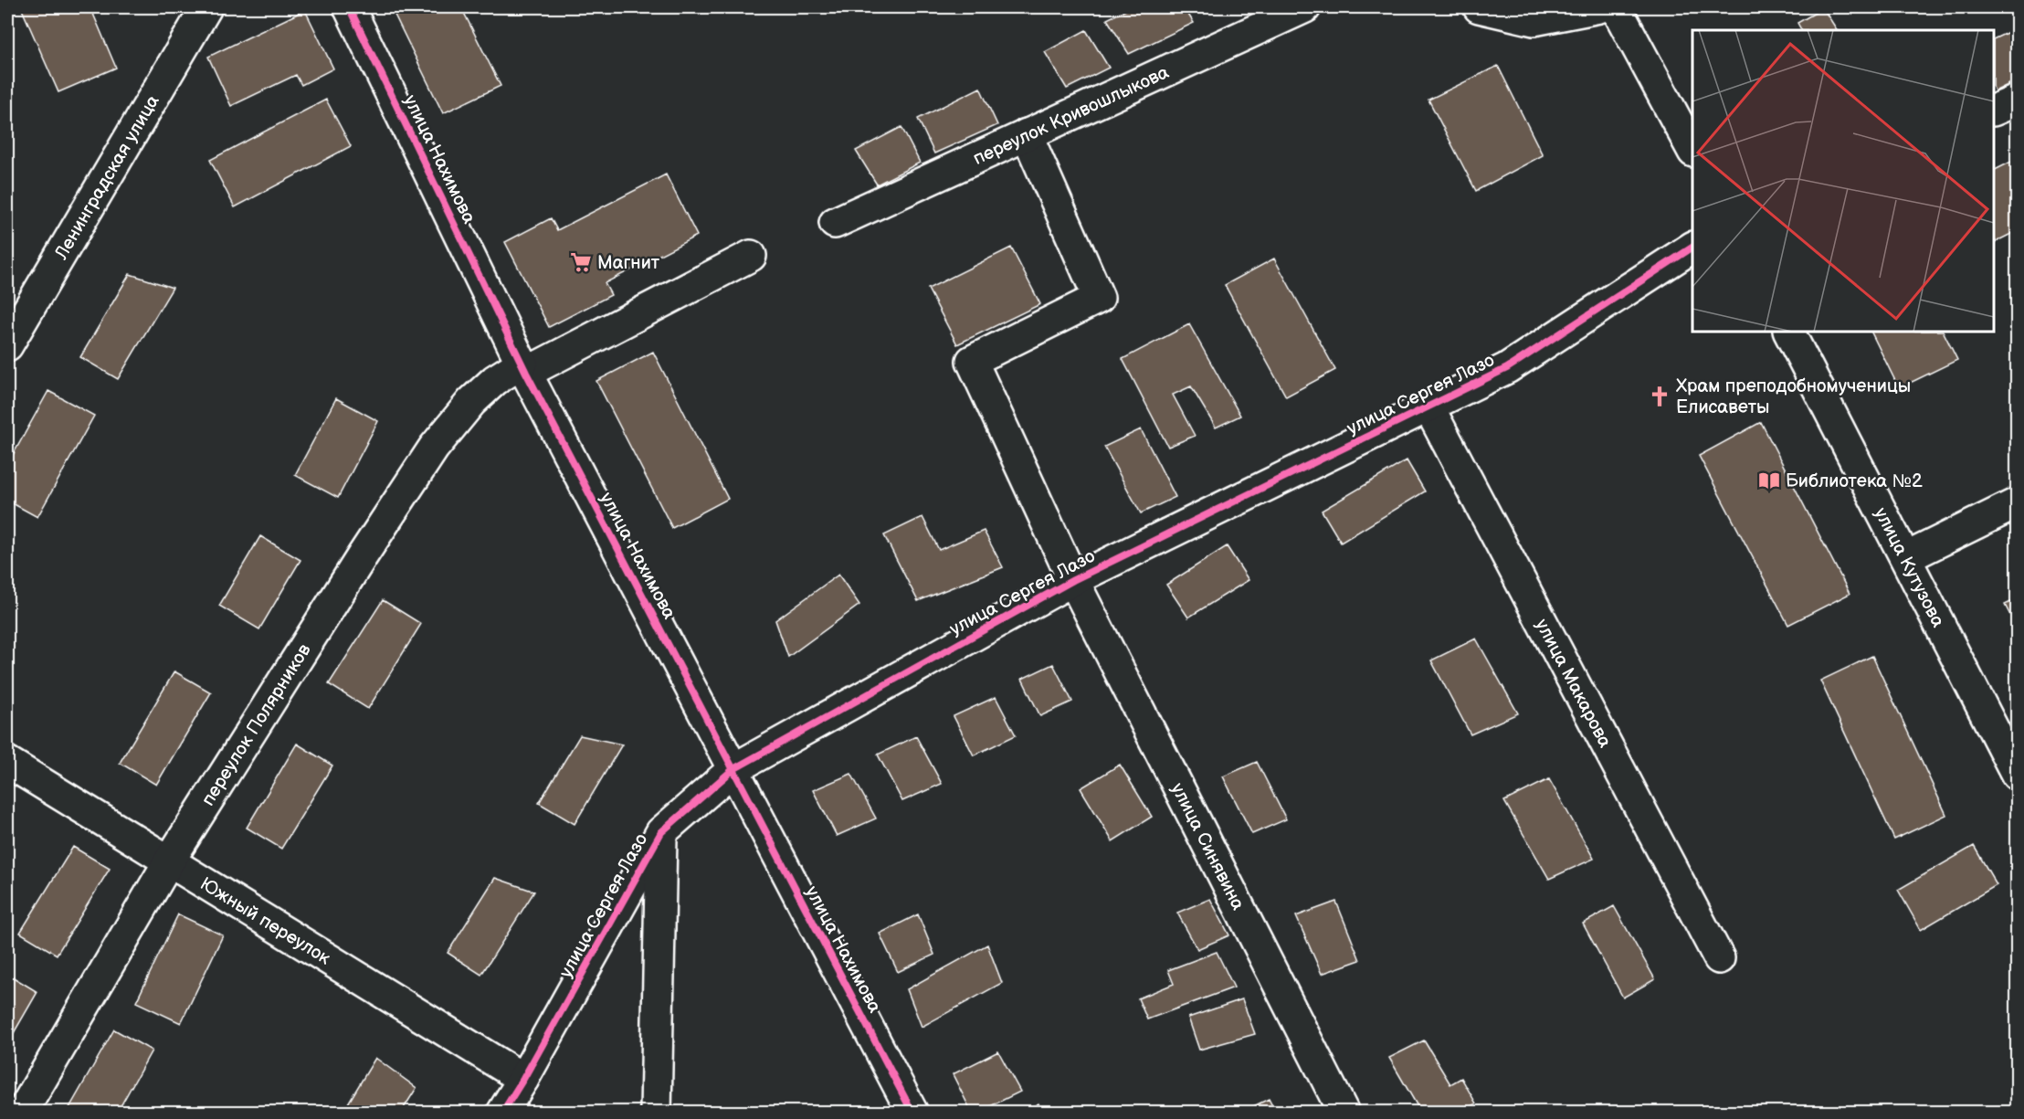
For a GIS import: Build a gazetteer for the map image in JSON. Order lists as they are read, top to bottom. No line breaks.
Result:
{"streets":{"street":["переулок Кривошлыкова","улица Нахимова","Ленинградская улица","улица Сергея Лазо","улица Кутузова","улица Макарова","переулок Полярников","улица Синявина","Южный переулок"]},"crossings":[["переулок Кривошлыкова","улица Синявина"],["улица Нахимова","улица Сергея Лазо"],["улица Нахимова","переулок Полярников"],["улица Сергея Лазо","улица Макарова"],["улица Сергея Лазо","улица Синявина"],["улица Сергея Лазо","Южный переулок"],["переулок Полярников","Южный переулок"]],"places":{"supermarket":["Магнит"],"church":["Храм преподобномученицы Елисаветы"],"library":["Библиотека №2"]}}
